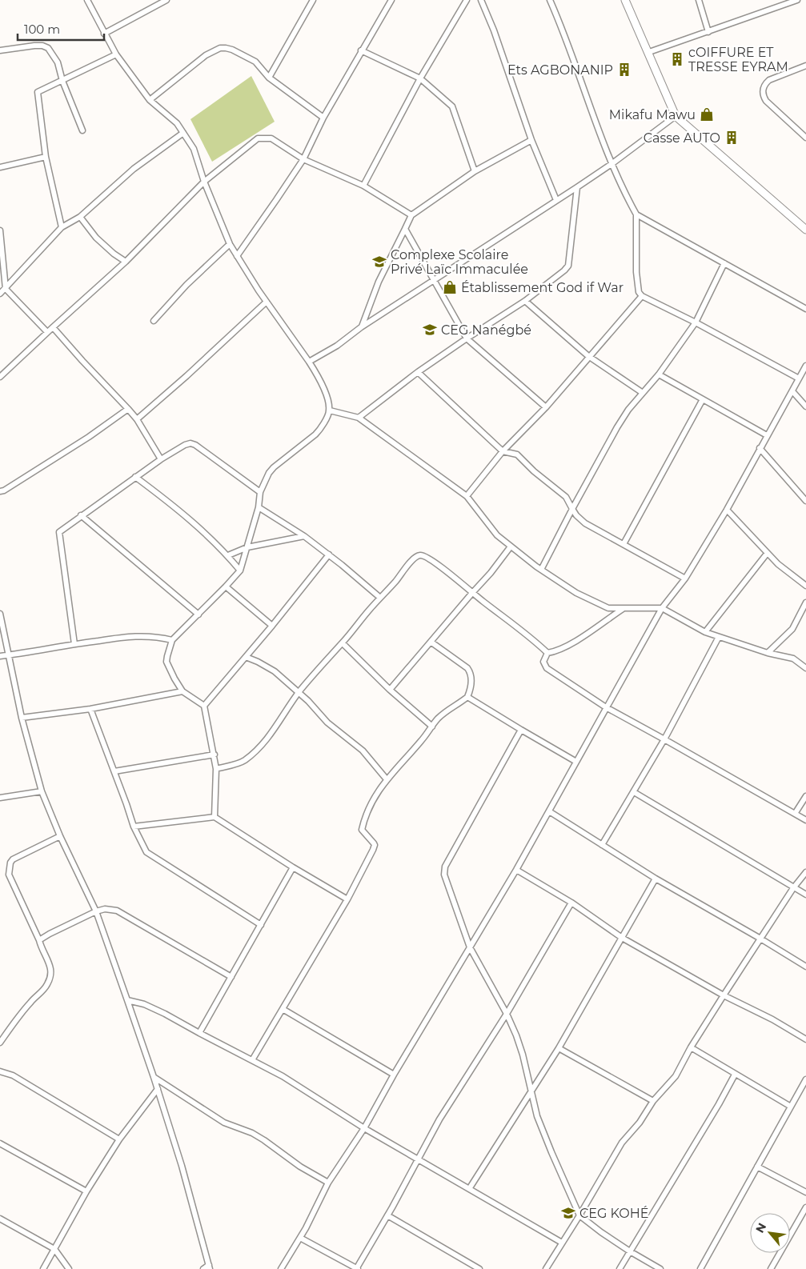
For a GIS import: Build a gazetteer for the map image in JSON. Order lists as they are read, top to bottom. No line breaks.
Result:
{"places":{"building":["cOIFFURE ET TRESSE EYRAM","Ets AGBONANIP","Casse AUTO"],"shop":["Mikafu Mawu","Établissement God if War"],"school or university":["Complexe Scolaire Privé Laïc Immaculée","CEG Nanégbé","CEG KOHÉ"]},"scale_bar":"100 m","north":"top left"}
